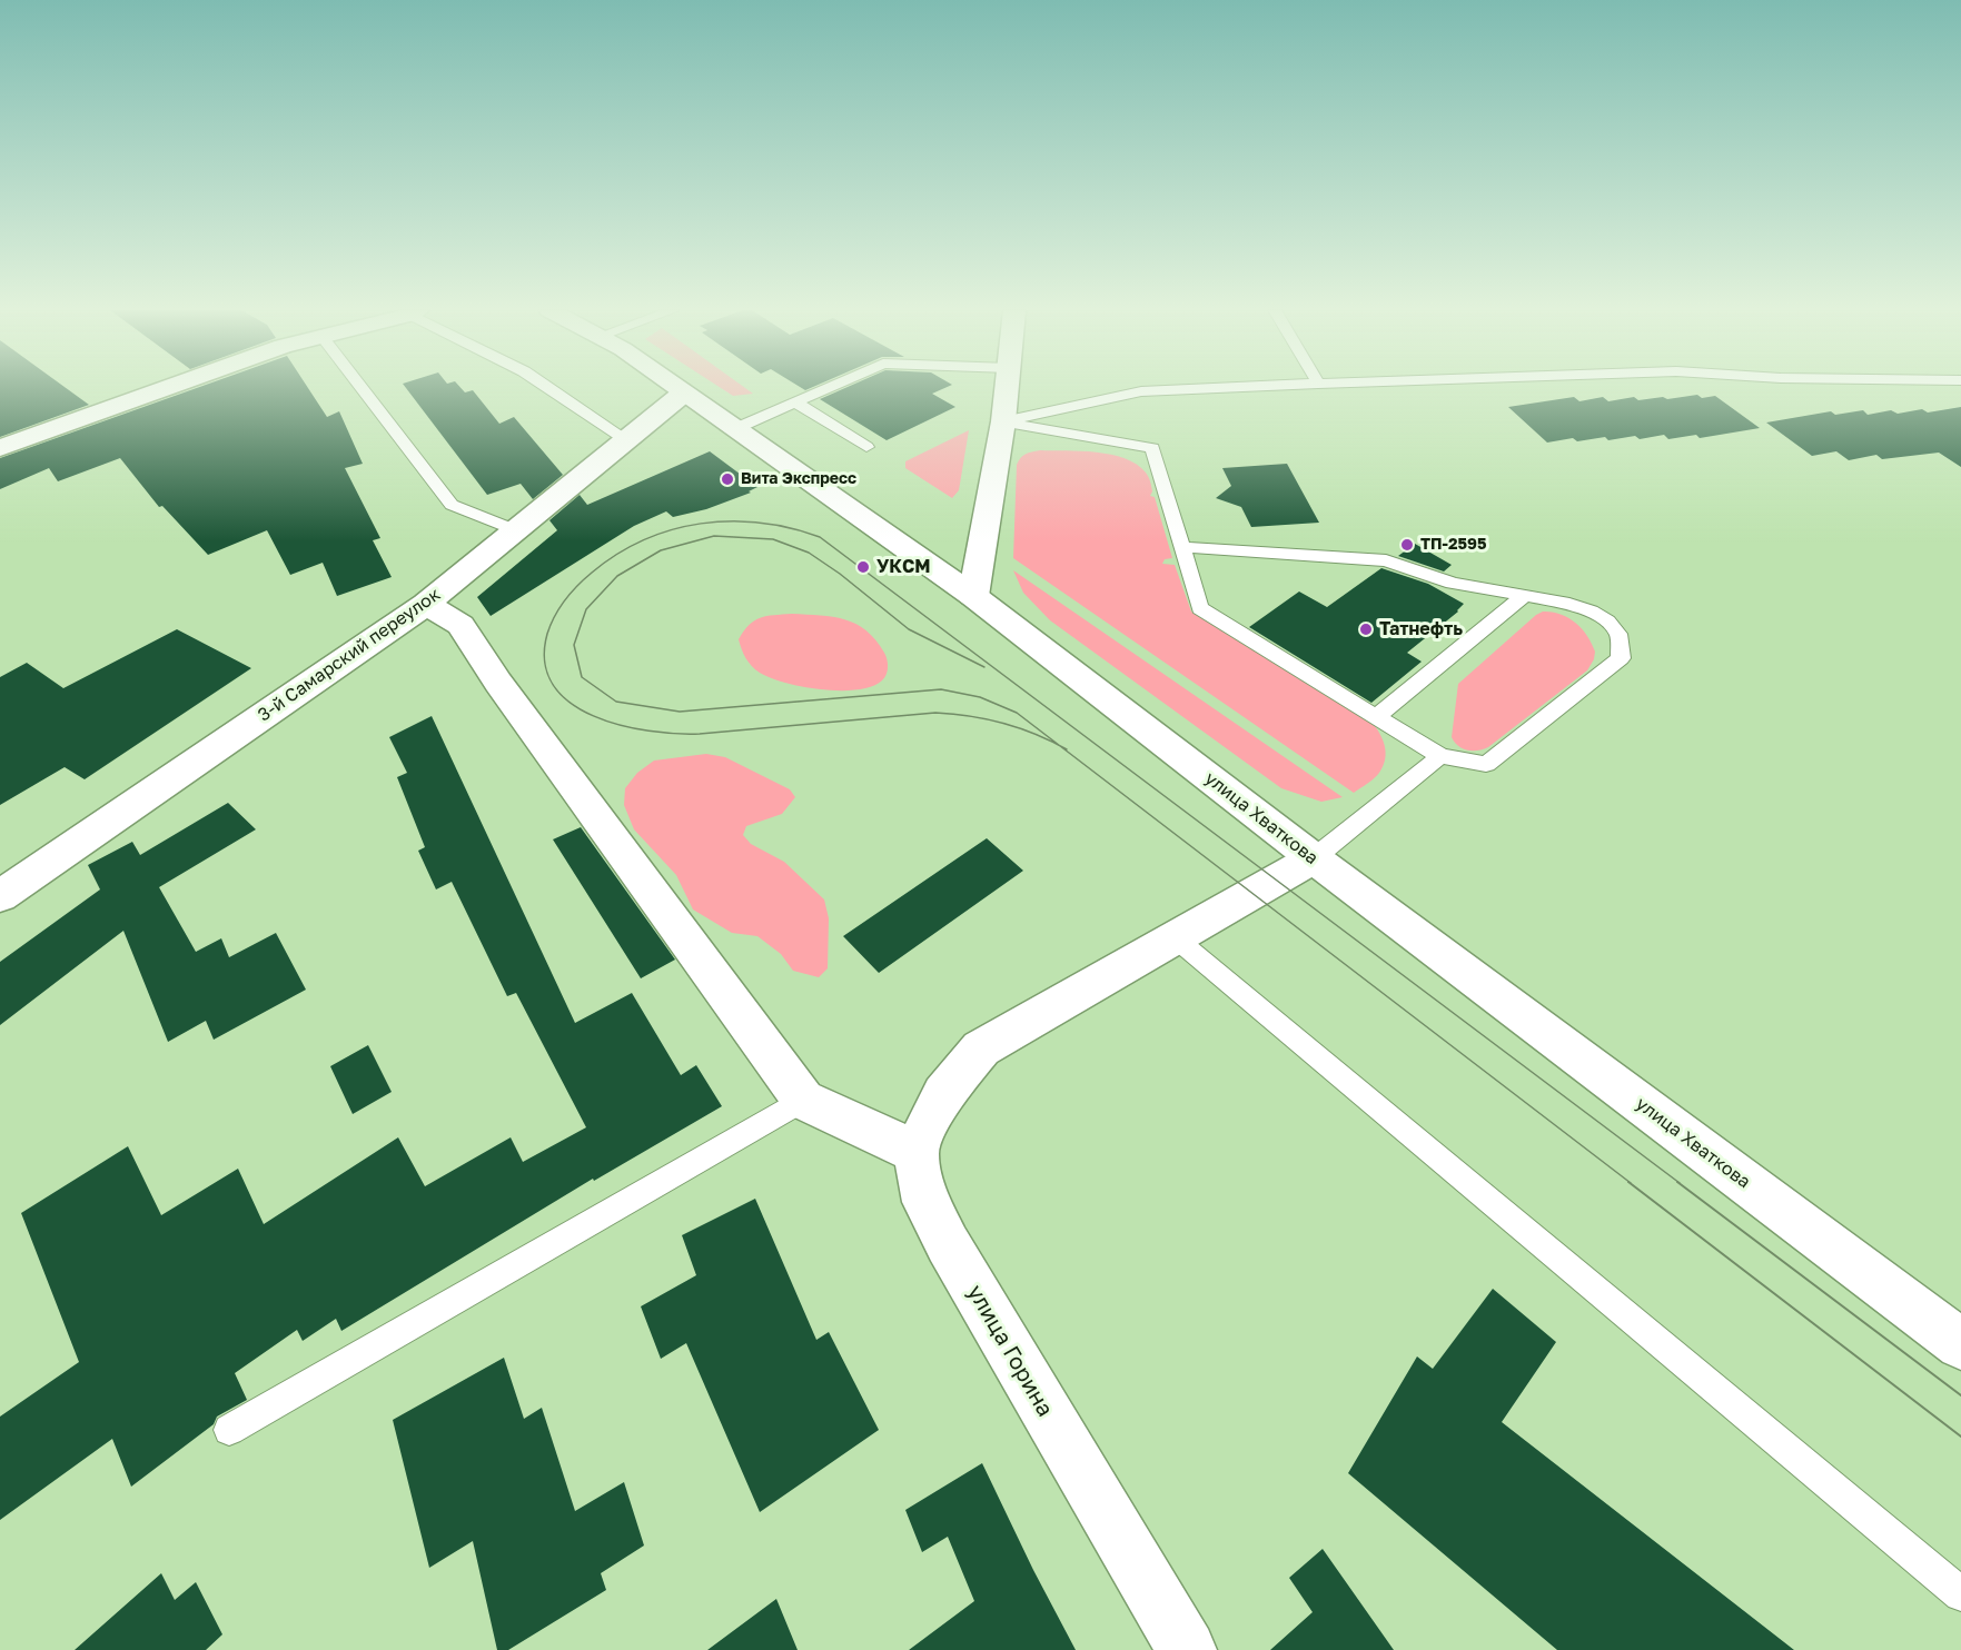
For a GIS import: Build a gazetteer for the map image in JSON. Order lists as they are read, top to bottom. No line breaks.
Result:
{"streets":{"street":["3-й Самарский переулок","улица Хваткова","улица Горина"]},"crossings":[["3-й Самарский переулок","улица Хваткова"]],"places":["Вита Экспресс","ТП-2595","УКСМ","Татнефть"]}
